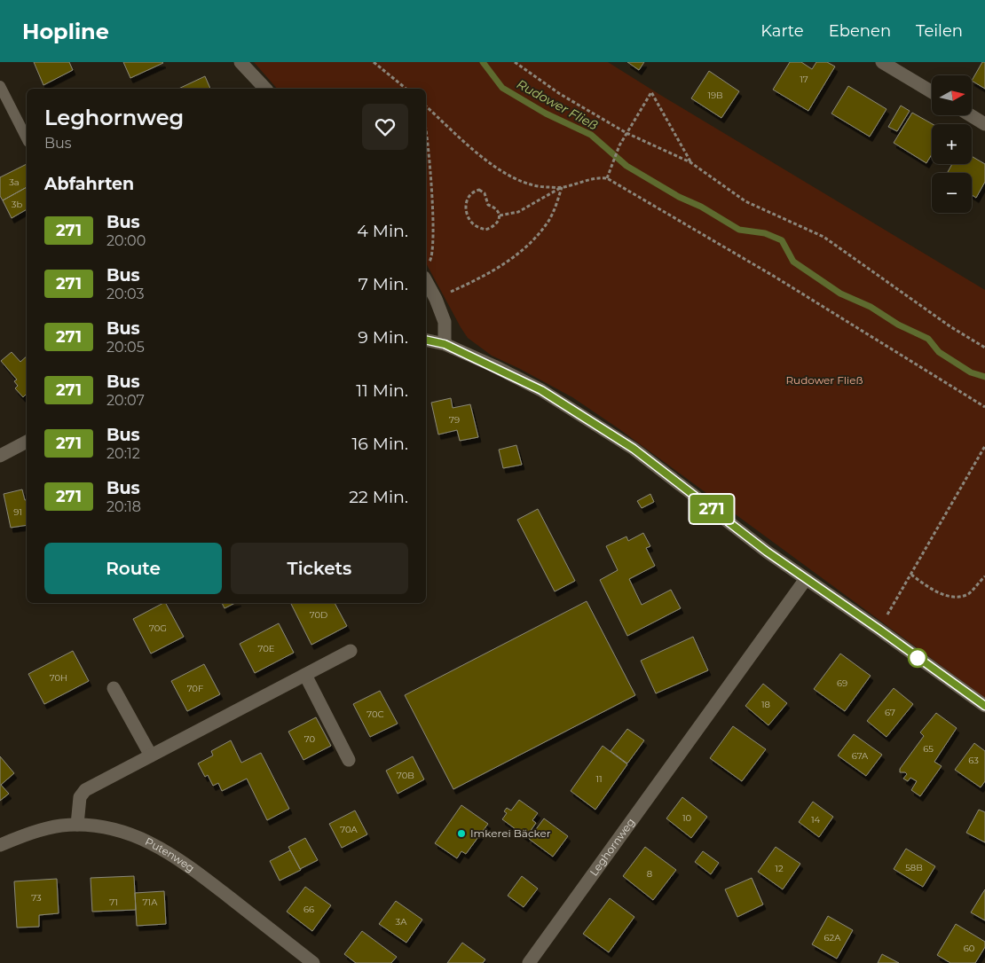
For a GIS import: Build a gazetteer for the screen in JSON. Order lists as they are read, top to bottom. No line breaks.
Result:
{"streets":{"street":["Leghornweg","Putenweg"]},"water":["Rudower Fließ"],"parks":["Rudower Fließ"],"places":["Imkerei Bäcker"],"lines":["bus line 271"],"house_numbers":["17","19B","3a","3b","79","91","70D","70G","70E","70H","69","70F","18","67","70C","70","65","67A","63","70B","11","10","14","70A","58B","12","8","73","71","71A","66","3A","62A","60"],"north":"right","page":{"header":"Hopline","nav":["Karte","Ebenen","Teilen"],"on_map":"271","map_buttons":["+","−"],"heading":[["Leghornweg","Bus"],"Abfahrten"],"list":[{"mark":"271","name":"Bus","note":"20:00","value":"4 Min."},{"mark":"271","name":"Bus","note":"20:03","value":"7 Min."},{"mark":"271","name":"Bus","note":"20:05","value":"9 Min."},{"mark":"271","name":"Bus","note":"20:07","value":"11 Min."},{"mark":"271","name":"Bus","note":"20:12","value":"16 Min."},{"mark":"271","name":"Bus","note":"20:18","value":"22 Min."}],"buttons":["Route","Tickets"]}}
